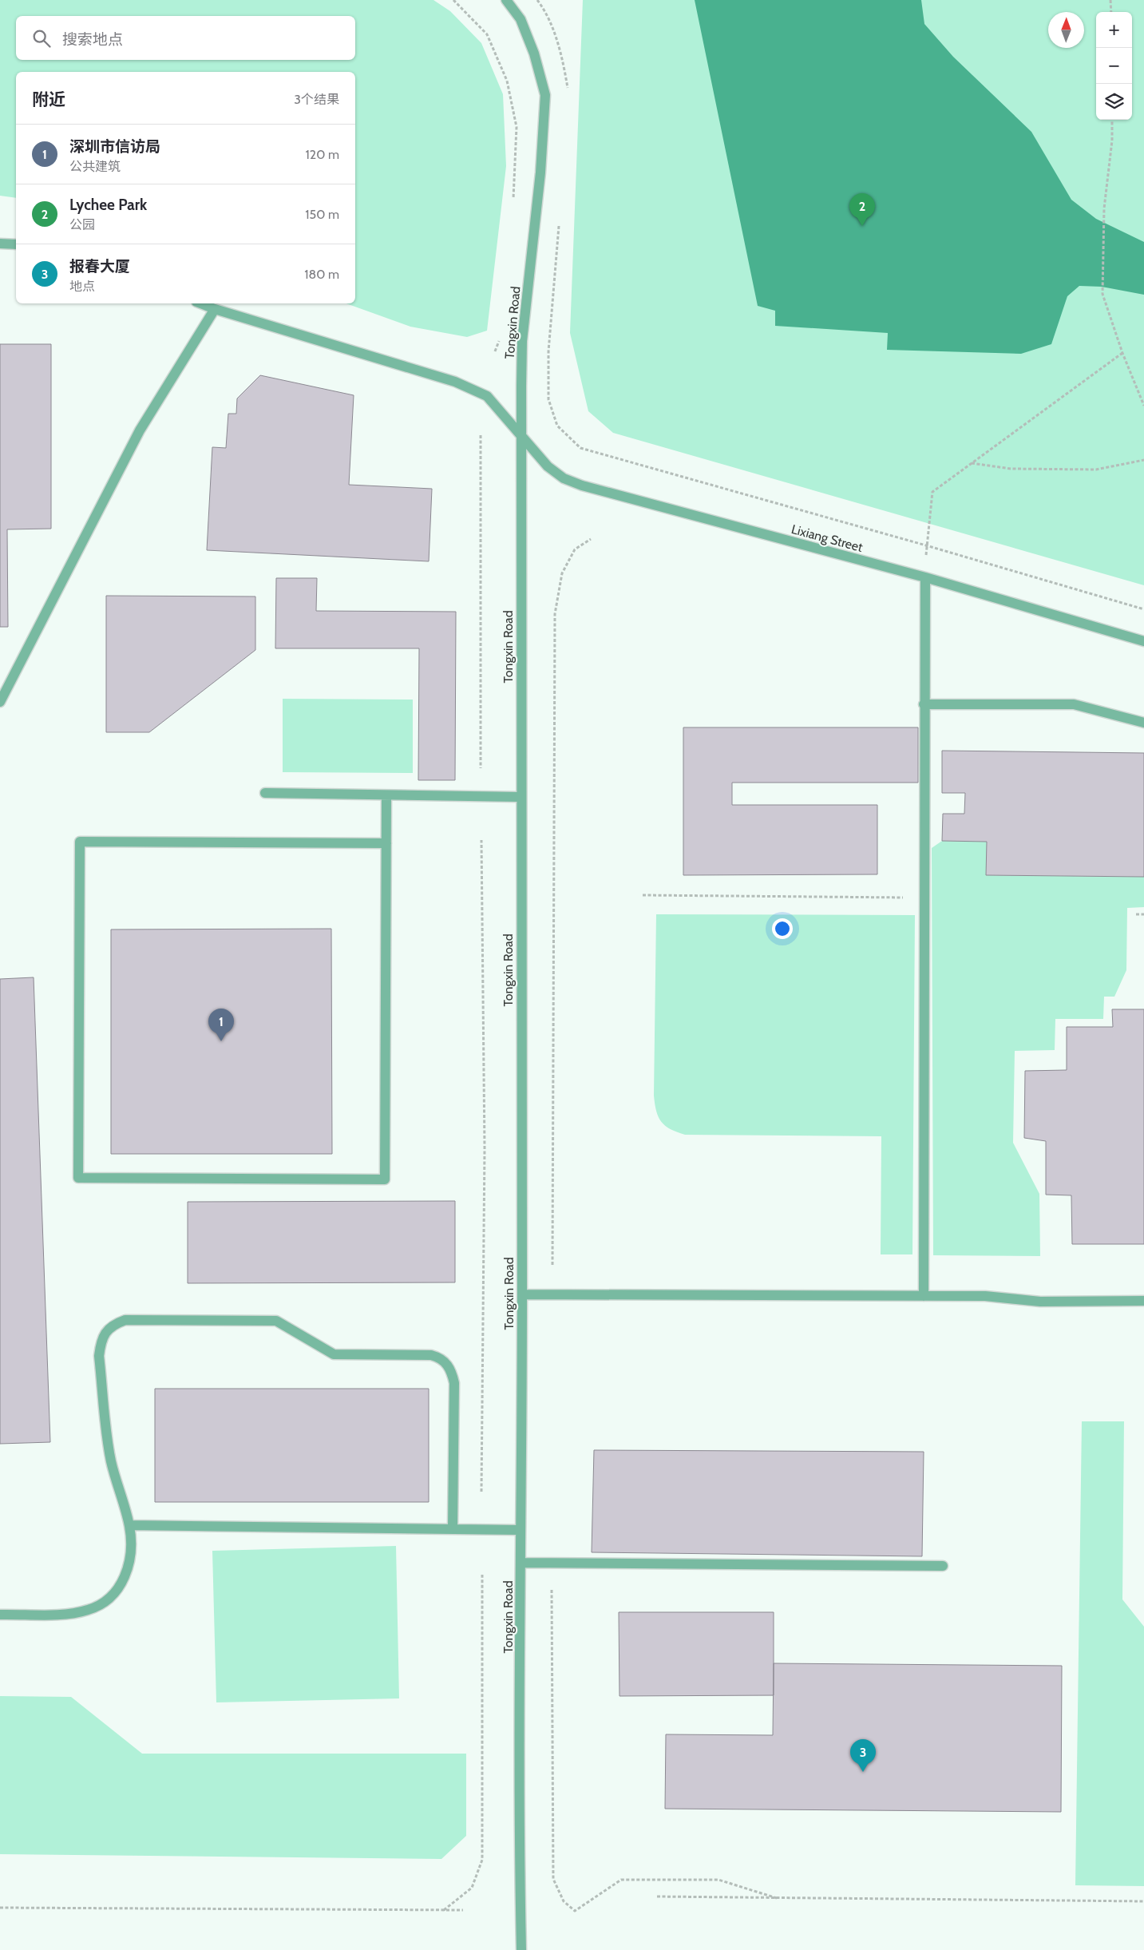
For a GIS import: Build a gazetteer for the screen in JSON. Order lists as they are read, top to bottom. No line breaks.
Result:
{"streets":{"street":["Tongxin Road","Lixiang Street"]},"crossings":[["Tongxin Road","Lixiang Street"]],"north":"top","page":{"map_buttons":["+","−"],"search":"搜索地点","heading":["附近","3个结果"],"list":[{"mark":"1","name":"深圳市信访局","note":"公共建筑","value":"120 m"},{"mark":"2","name":"Lychee Park","note":"公园","value":"150 m"},{"mark":"3","name":"报春大厦","note":"地点","value":"180 m"}],"pins":["2","1","3"]}}
